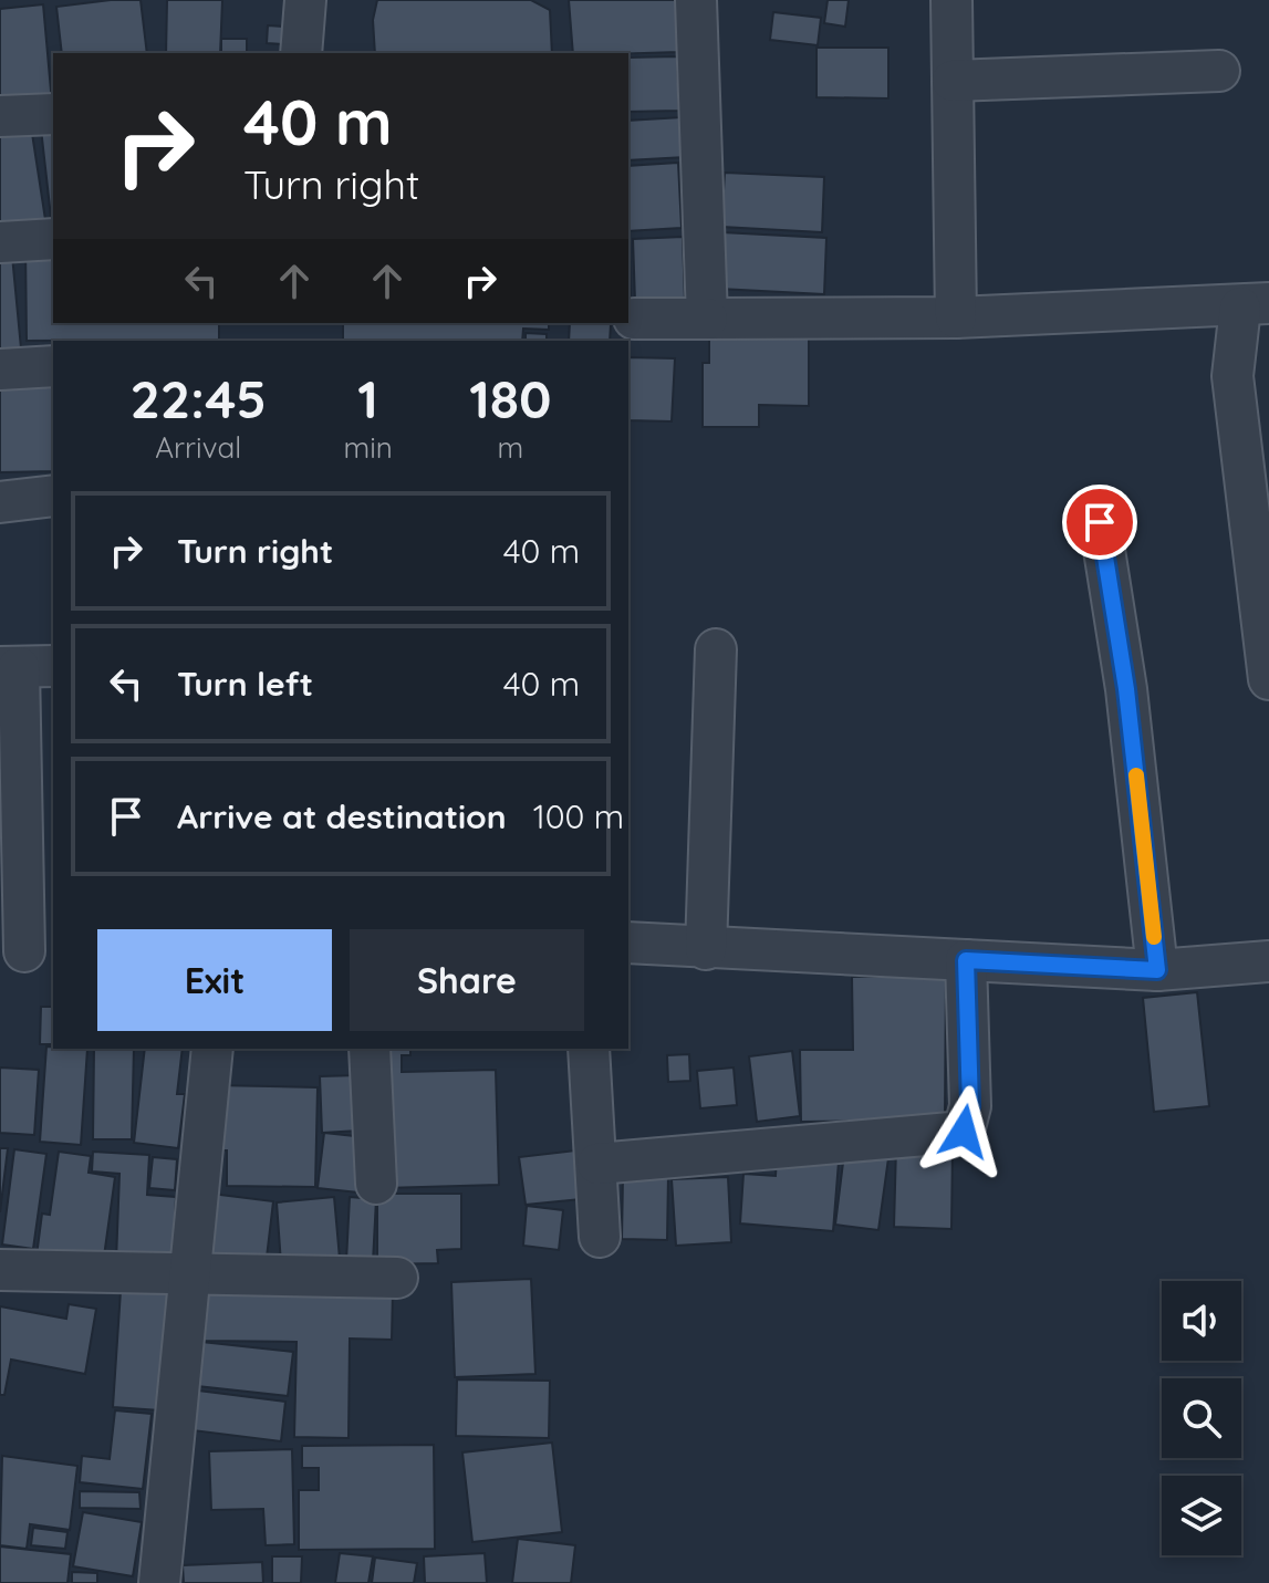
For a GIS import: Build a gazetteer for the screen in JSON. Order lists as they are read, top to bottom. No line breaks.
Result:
{"page":{"turn":["40 m","Turn right"],"eta":["22:45","Arrival","1","min","180","m"],"list":[{"name":"Turn right","value":"40 m"},{"name":"Turn left","value":"40 m"},{"name":"Arrive at destination","value":"100 m"}],"buttons":["Exit","Share"]}}
